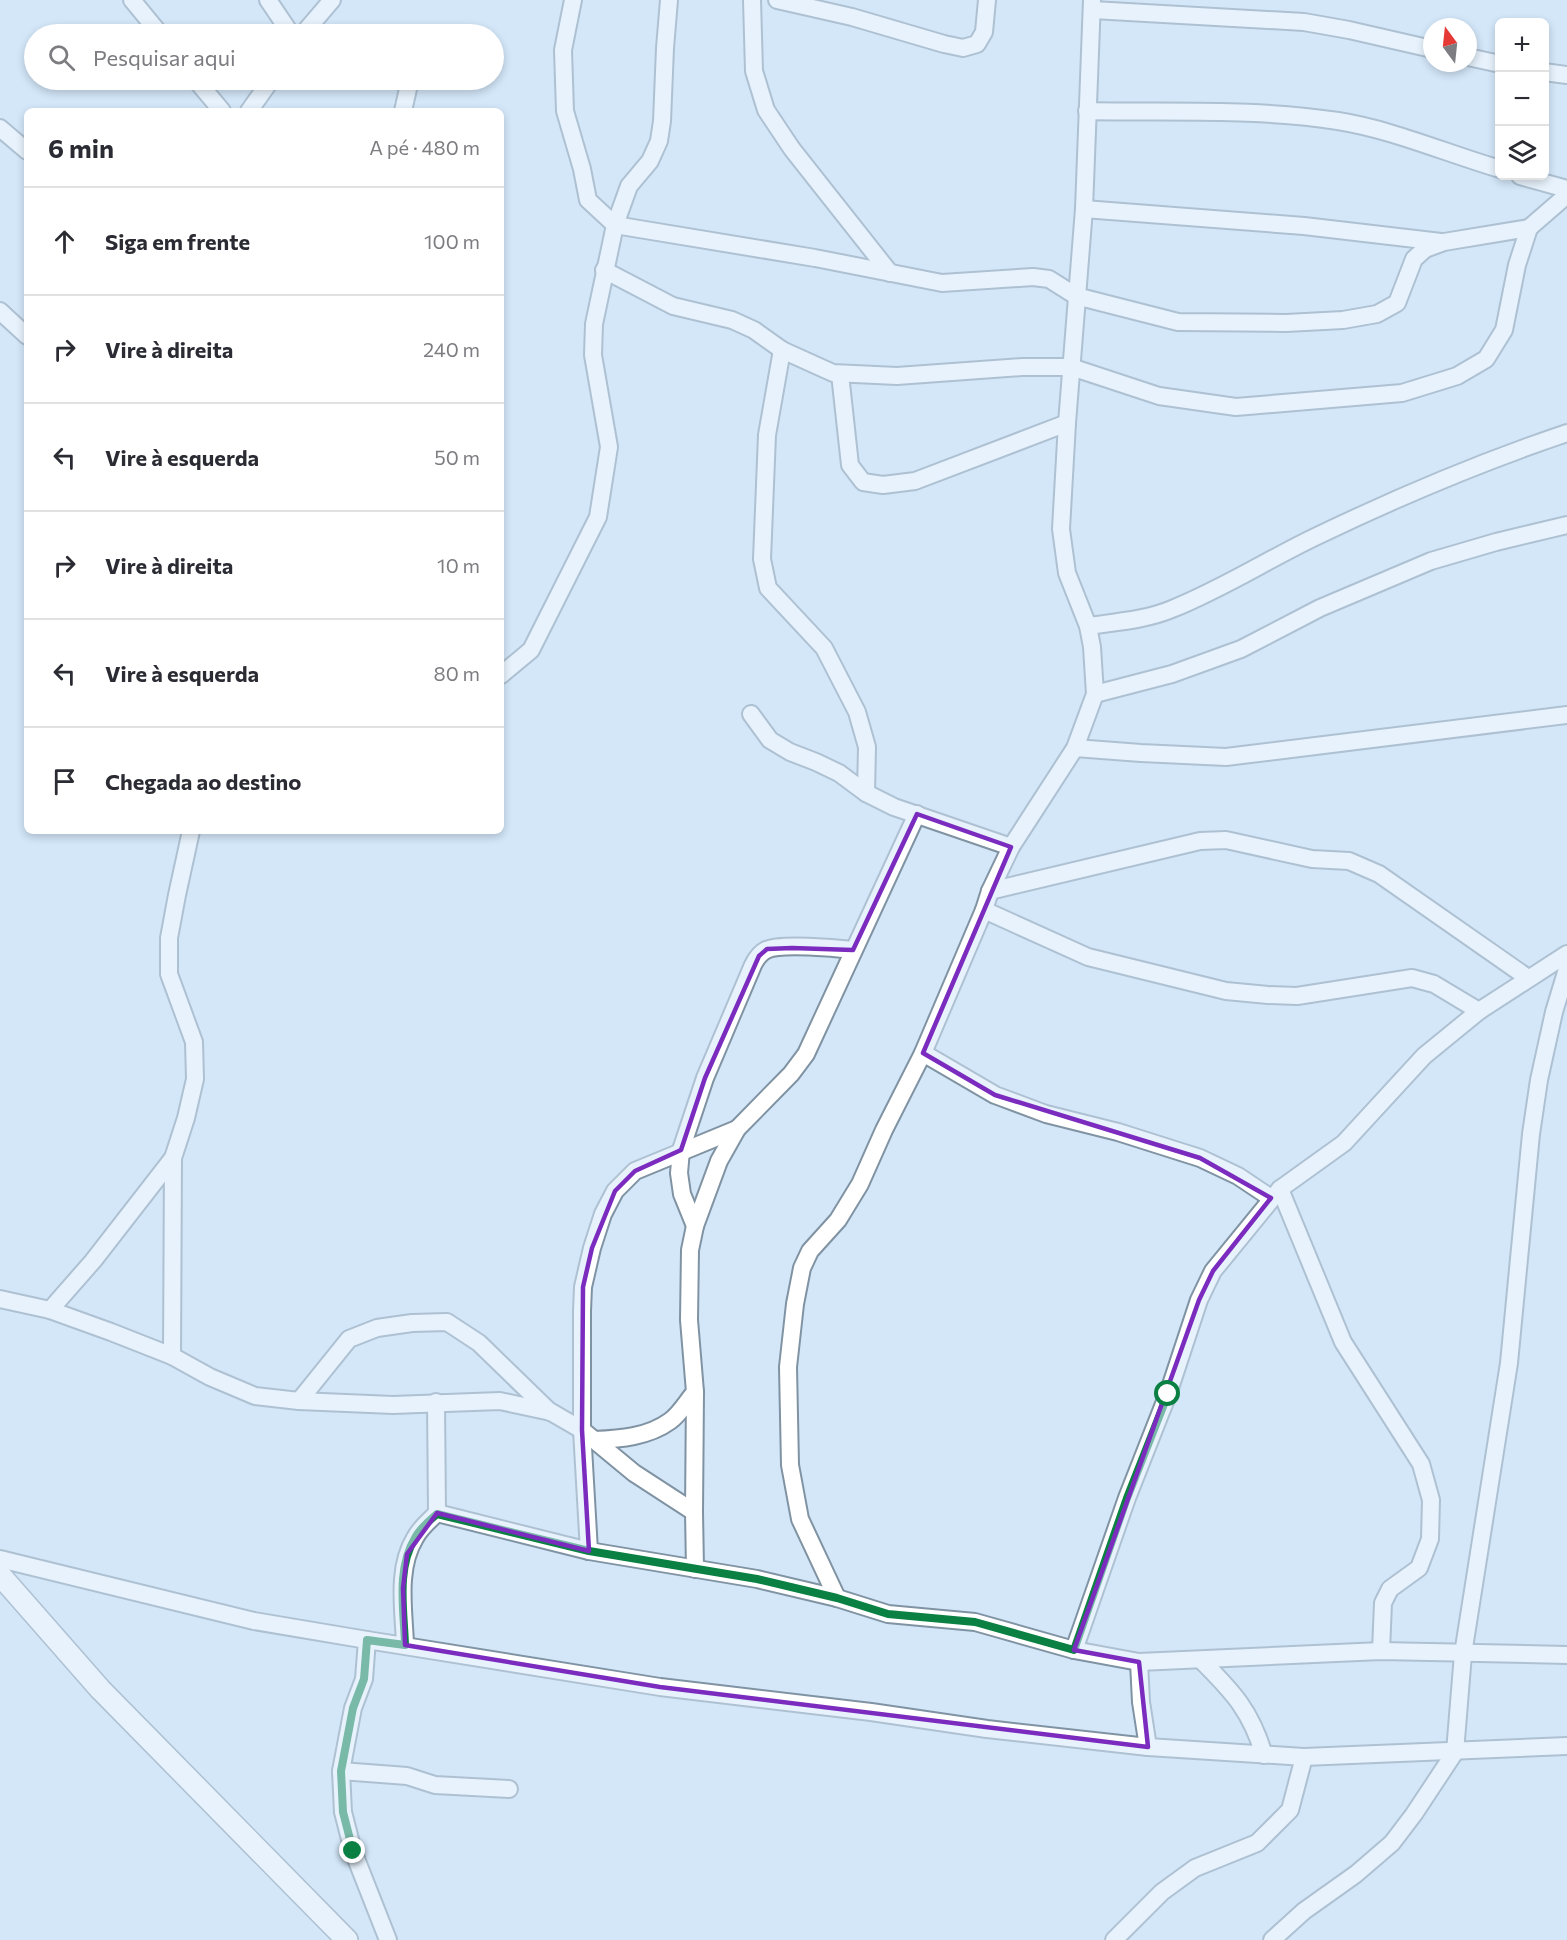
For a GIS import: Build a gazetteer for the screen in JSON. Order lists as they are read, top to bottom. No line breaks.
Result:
{"north":"top","page":{"map_buttons":["+","−"],"search":"Pesquisar aqui","heading":["6 min","A pé · 480 m"],"list":[["Siga em frente","100 m"],["Vire à direita","240 m"],["Vire à esquerda","50 m"],["Vire à direita","10 m"],["Vire à esquerda","80 m"],"Chegada ao destino"]}}
